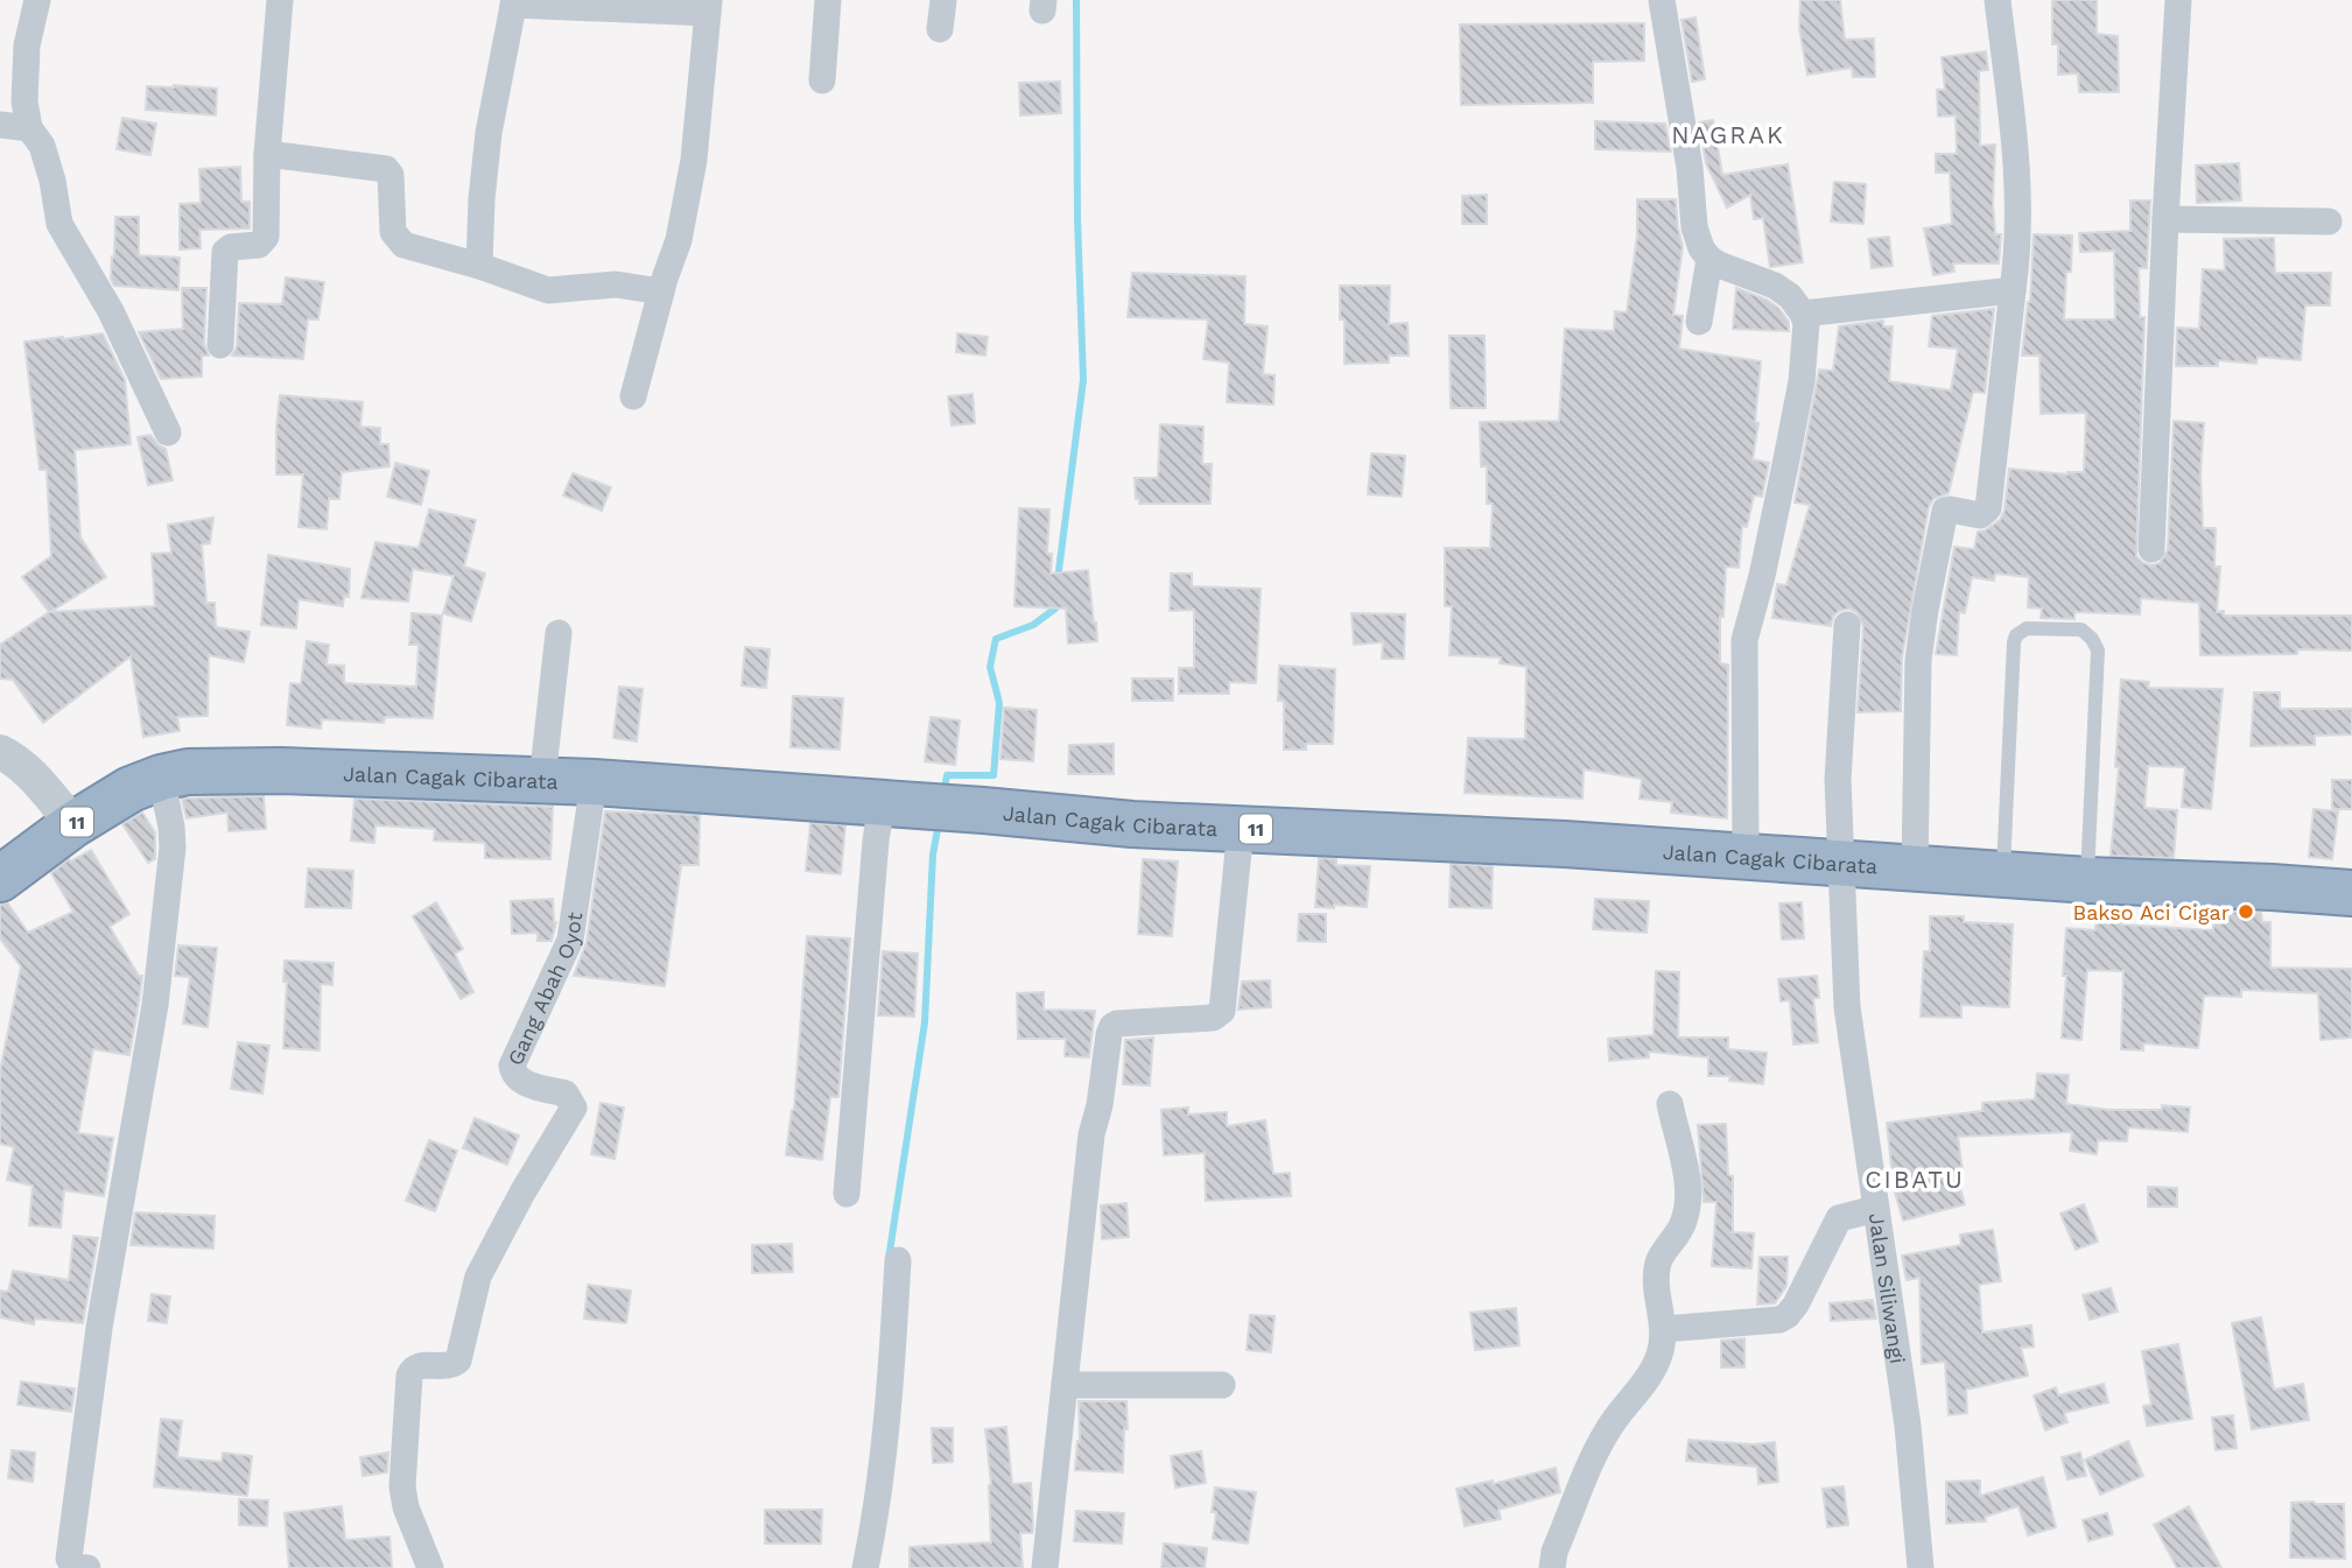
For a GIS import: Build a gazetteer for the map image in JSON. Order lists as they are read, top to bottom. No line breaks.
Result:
{"streets":{"highway":["Jalan Cagak Cibarata","11"],"street":["Gang Abah Oyot","Jalan Siliwangi"]},"crossings":[["Jalan Cagak Cibarata","11"],["Jalan Cagak Cibarata","Gang Abah Oyot"],["Jalan Cagak Cibarata","Jalan Siliwangi"]],"districts":["NAGRAK","CIBATU"],"places":["Bakso Aci Cigar"]}
